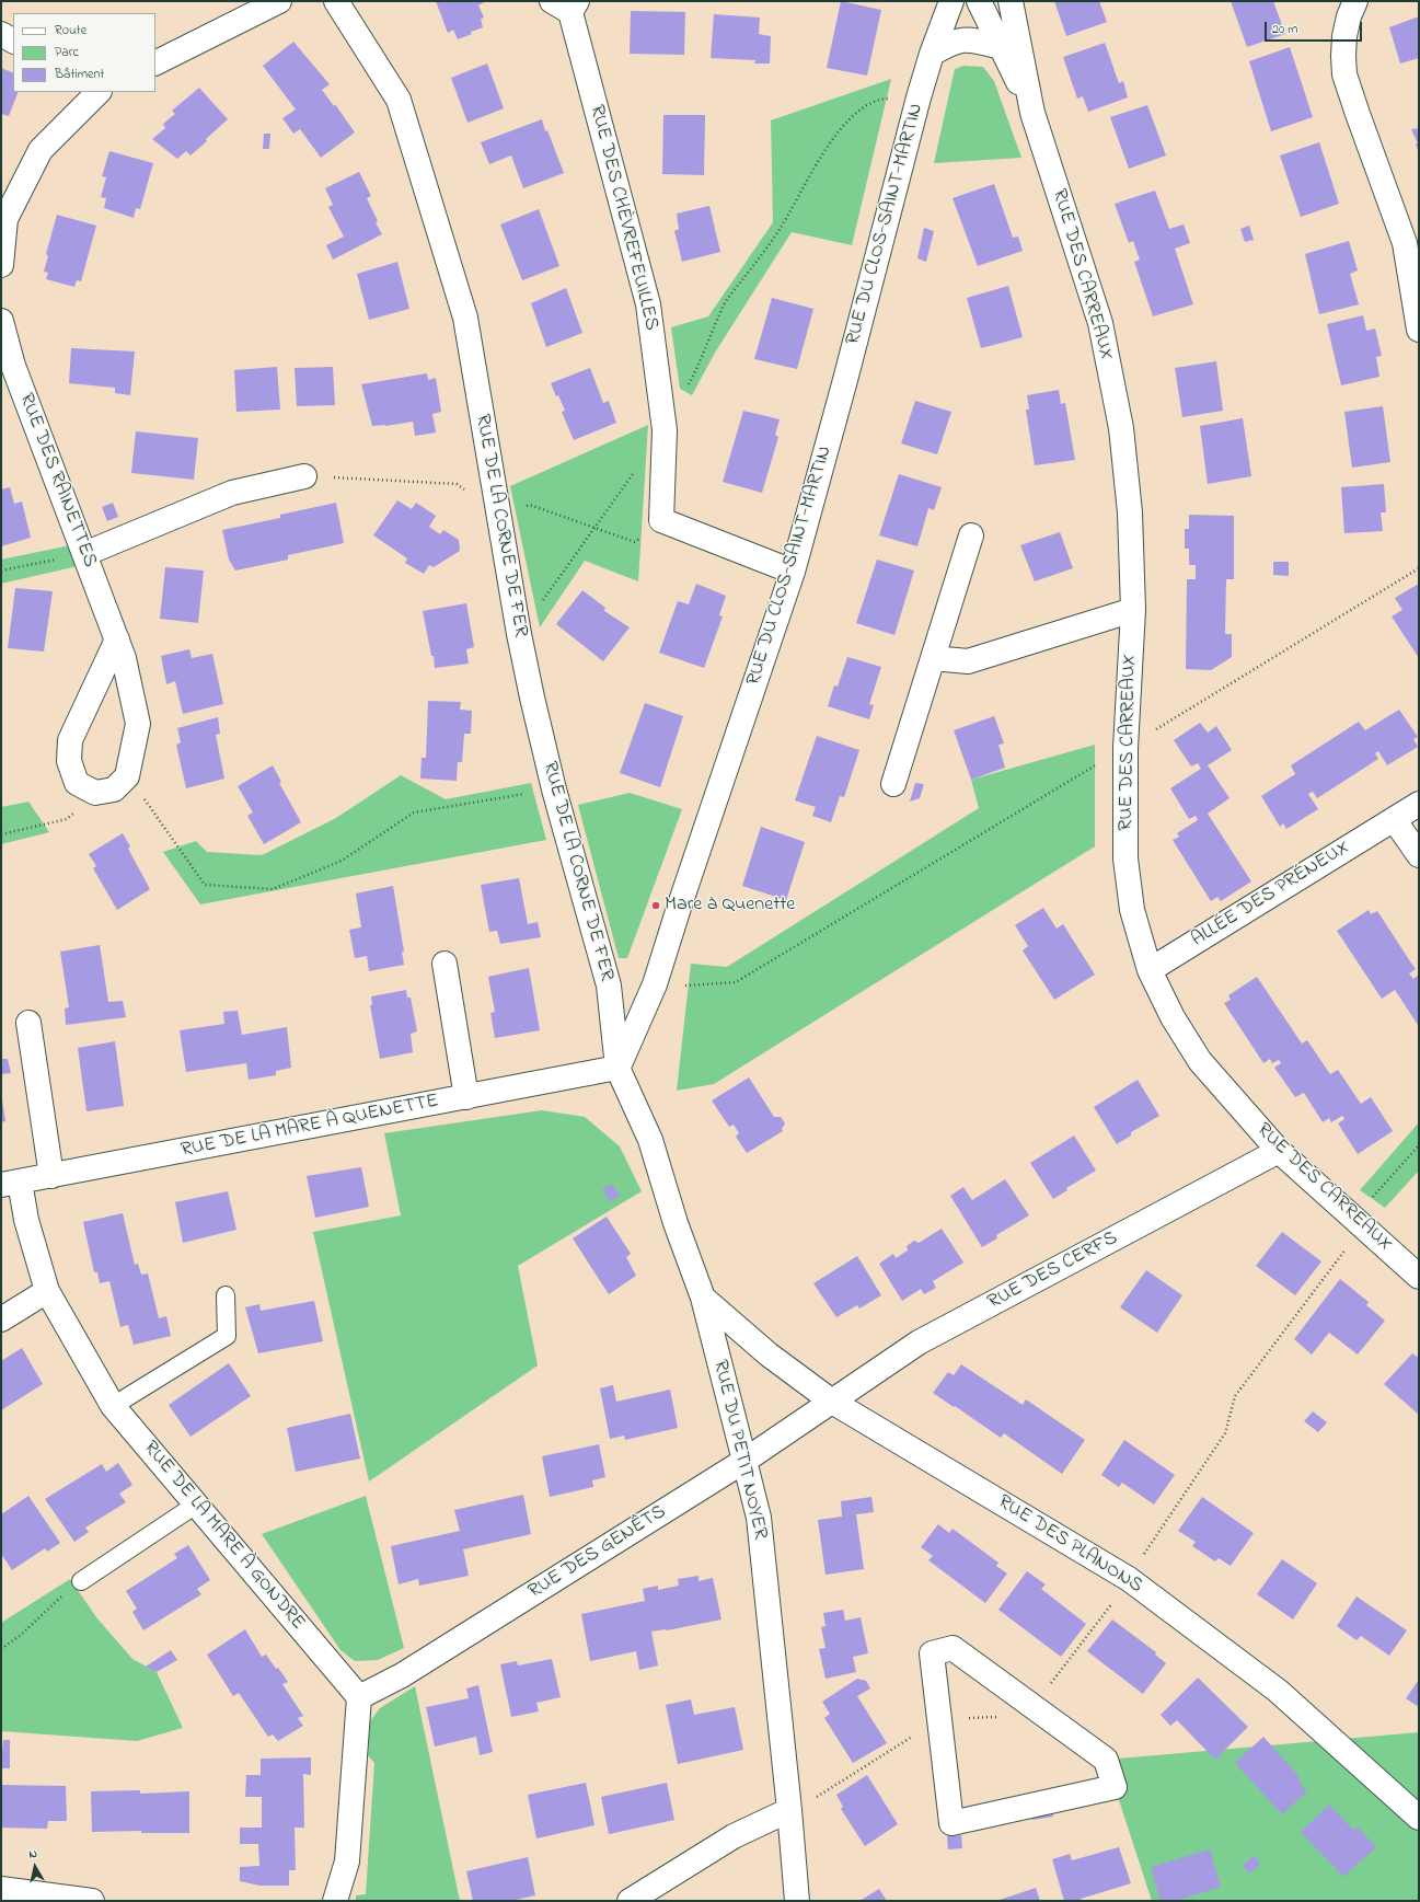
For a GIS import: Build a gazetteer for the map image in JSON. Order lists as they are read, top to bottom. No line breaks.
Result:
{"streets":{"street":["RUE DES CHÈVREFEUILLES","RUE DU CLOS-SAINT-MARTIN","RUE DES CARREAUX","RUE DES RAINETTES","RUE DE LA CORNE DE FER","ALLÉE DES PRÉNEUX","RUE DE LA MARE À QUENETTE","RUE DES CERFS","RUE DU PETIT NOYER","RUE DE LA MARE À GONDRE","RUE DES PLANONS","RUE DES GENÊTS"]},"crossings":[["RUE DES CHÈVREFEUILLES","RUE DU CLOS-SAINT-MARTIN"],["RUE DU CLOS-SAINT-MARTIN","RUE DE LA CORNE DE FER"],["RUE DU CLOS-SAINT-MARTIN","RUE DE LA MARE À QUENETTE"],["RUE DU CLOS-SAINT-MARTIN","RUE DU PETIT NOYER"],["RUE DES CARREAUX","ALLÉE DES PRÉNEUX"],["RUE DES CARREAUX","RUE DES CERFS"],["RUE DE LA CORNE DE FER","RUE DE LA MARE À QUENETTE"],["RUE DE LA CORNE DE FER","RUE DU PETIT NOYER"],["RUE DE LA MARE À QUENETTE","RUE DU PETIT NOYER"],["RUE DE LA MARE À QUENETTE","RUE DE LA MARE À GONDRE"],["RUE DES CERFS","RUE DES PLANONS"],["RUE DES CERFS","RUE DES GENÊTS"],["RUE DU PETIT NOYER","RUE DES PLANONS"],["RUE DU PETIT NOYER","RUE DES GENÊTS"],["RUE DE LA MARE À GONDRE","RUE DES GENÊTS"],["RUE DES PLANONS","RUE DES GENÊTS"]],"places":["Mare à Quenette"],"legend":["Route","Parc","Bâtiment"],"scale_bar":"20 m","north":"top"}
